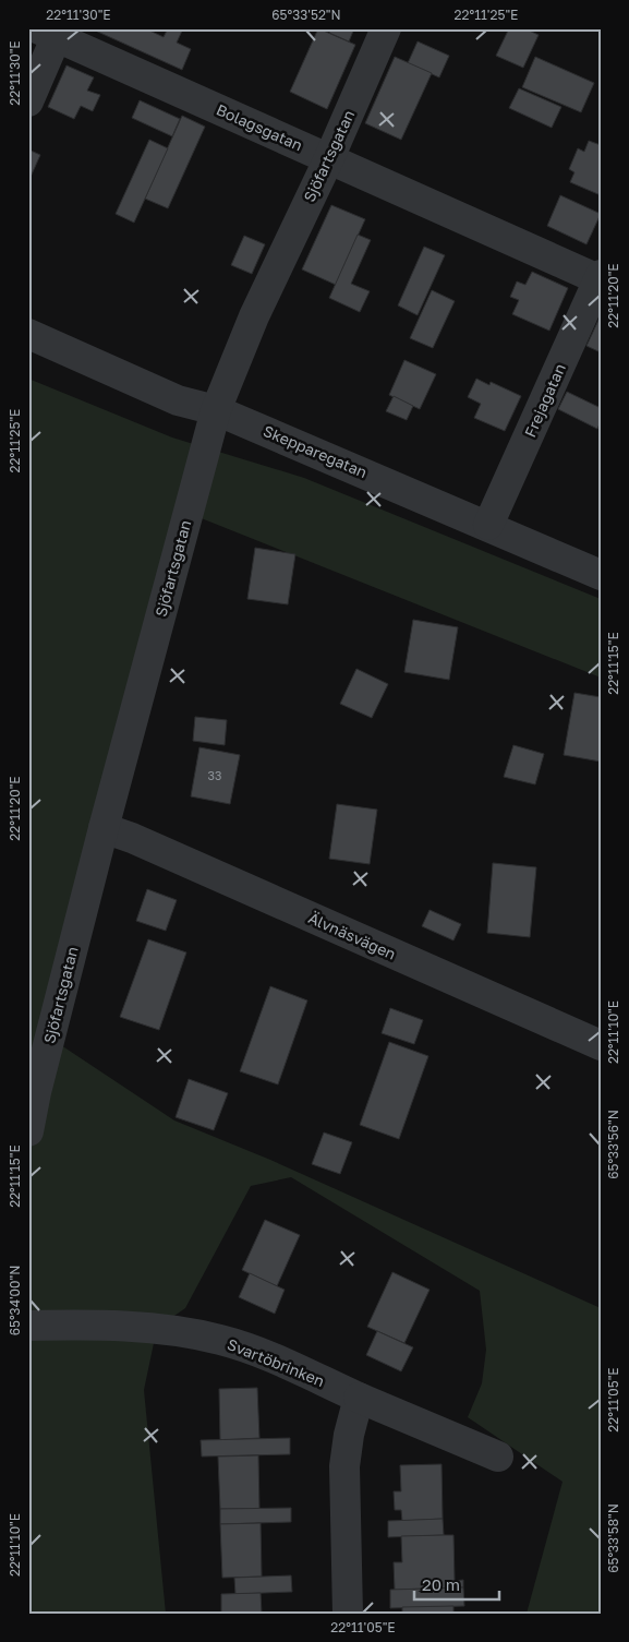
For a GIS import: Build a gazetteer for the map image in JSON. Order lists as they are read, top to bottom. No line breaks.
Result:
{"streets":{"street":["Bolagsgatan","Sjöfartsgatan","Frejagatan","Skepparegatan","Älvnäsvägen","Svartöbrinken"]},"crossings":[["Bolagsgatan","Sjöfartsgatan"],["Bolagsgatan","Frejagatan"],["Sjöfartsgatan","Skepparegatan"],["Sjöfartsgatan","Älvnäsvägen"],["Frejagatan","Skepparegatan"]],"house_numbers":["33"],"scale_bar":"20 m","coordinates":["22°11'30\"E","65°33'52\"N","22°11'25\"E","22°11'20\"E","22°11'15\"E","22°11'10\"E","65°33'56\"N","65°34'00\"N","22°11'05\"E","65°33'58\"N"]}
